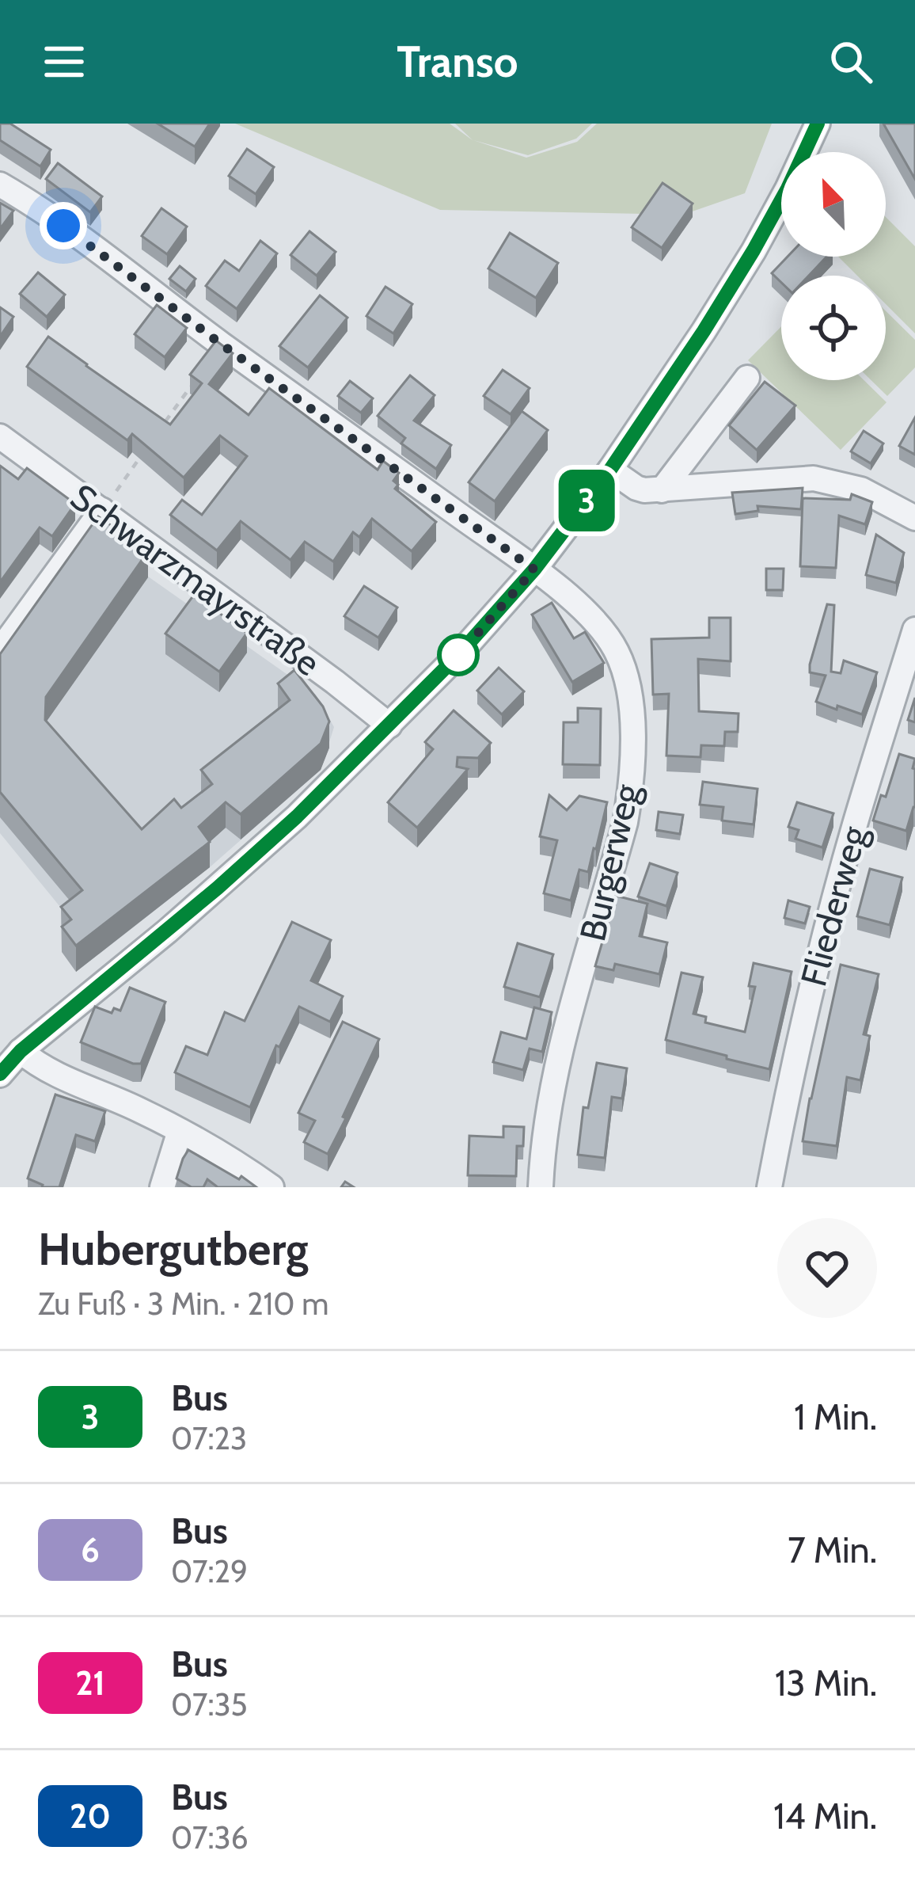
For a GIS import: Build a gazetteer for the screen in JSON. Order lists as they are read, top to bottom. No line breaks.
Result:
{"streets":{"street":["Schwarzmayrstraße","Burgerweg","Fliederweg"]},"lines":["bus line 3"],"north":"top left","page":{"header":"Transo","on_map":"3","heading":["Hubergutberg","Zu Fuß · 3 Min. · 210 m"],"list":[{"mark":"3","name":"Bus","note":"07:23","value":"1 Min."},{"mark":"6","name":"Bus","note":"07:29","value":"7 Min."},{"mark":"21","name":"Bus","note":"07:35","value":"13 Min."},{"mark":"20","name":"Bus","note":"07:36","value":"14 Min."}]}}
